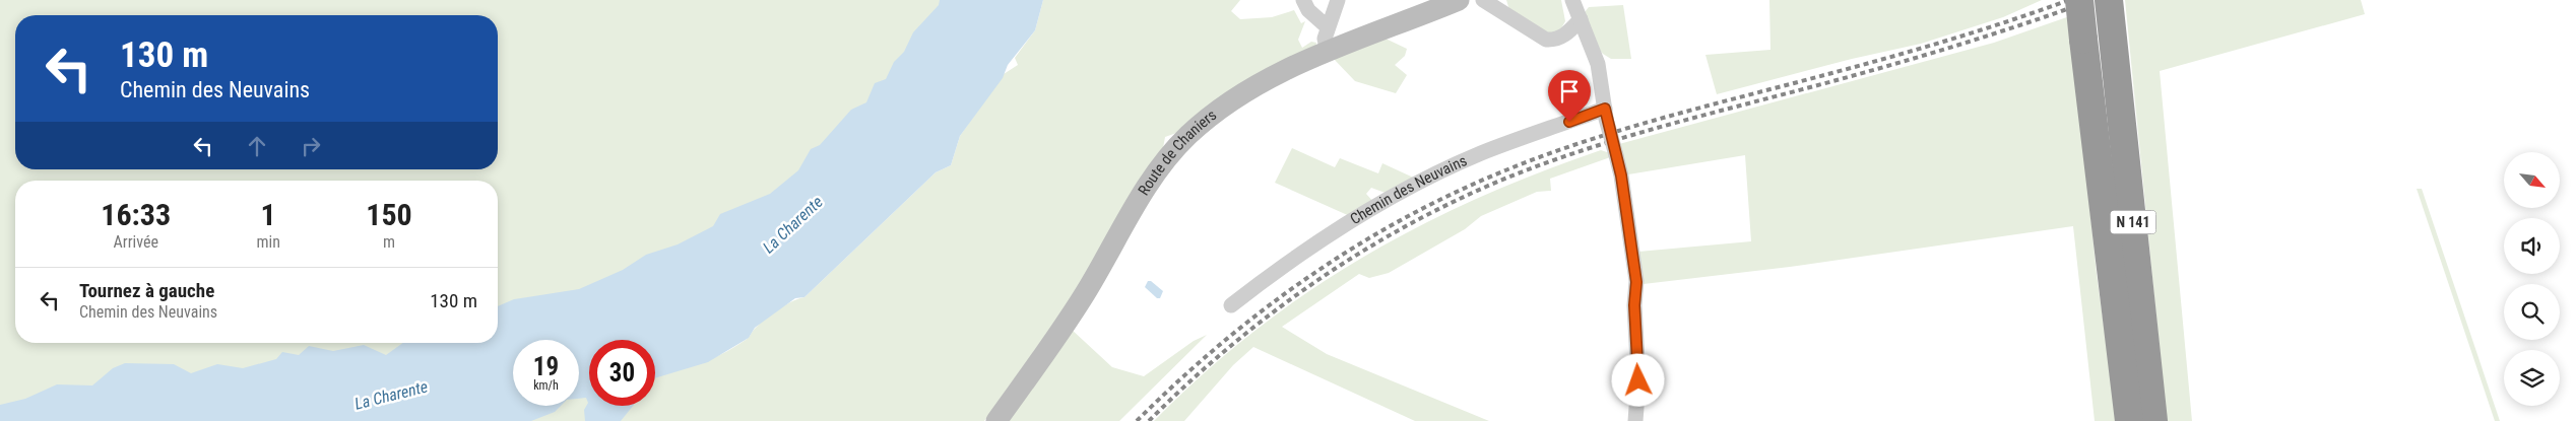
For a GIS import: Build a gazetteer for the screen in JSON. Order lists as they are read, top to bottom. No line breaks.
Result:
{"streets":{"highway":["N 141"],"street":["Route de Chaniers","Chemin des Neuvains"]},"water":["La Charente"],"north":"bottom right","page":{"turn":["130 m","Chemin des Neuvains"],"eta":["16:33","Arrivée","1","min","150","m"],"list":[{"name":"Tournez à gauche","note":"Chemin des Neuvains","value":"130 m"}],"speed":"19 km/h","limit":"30"}}
